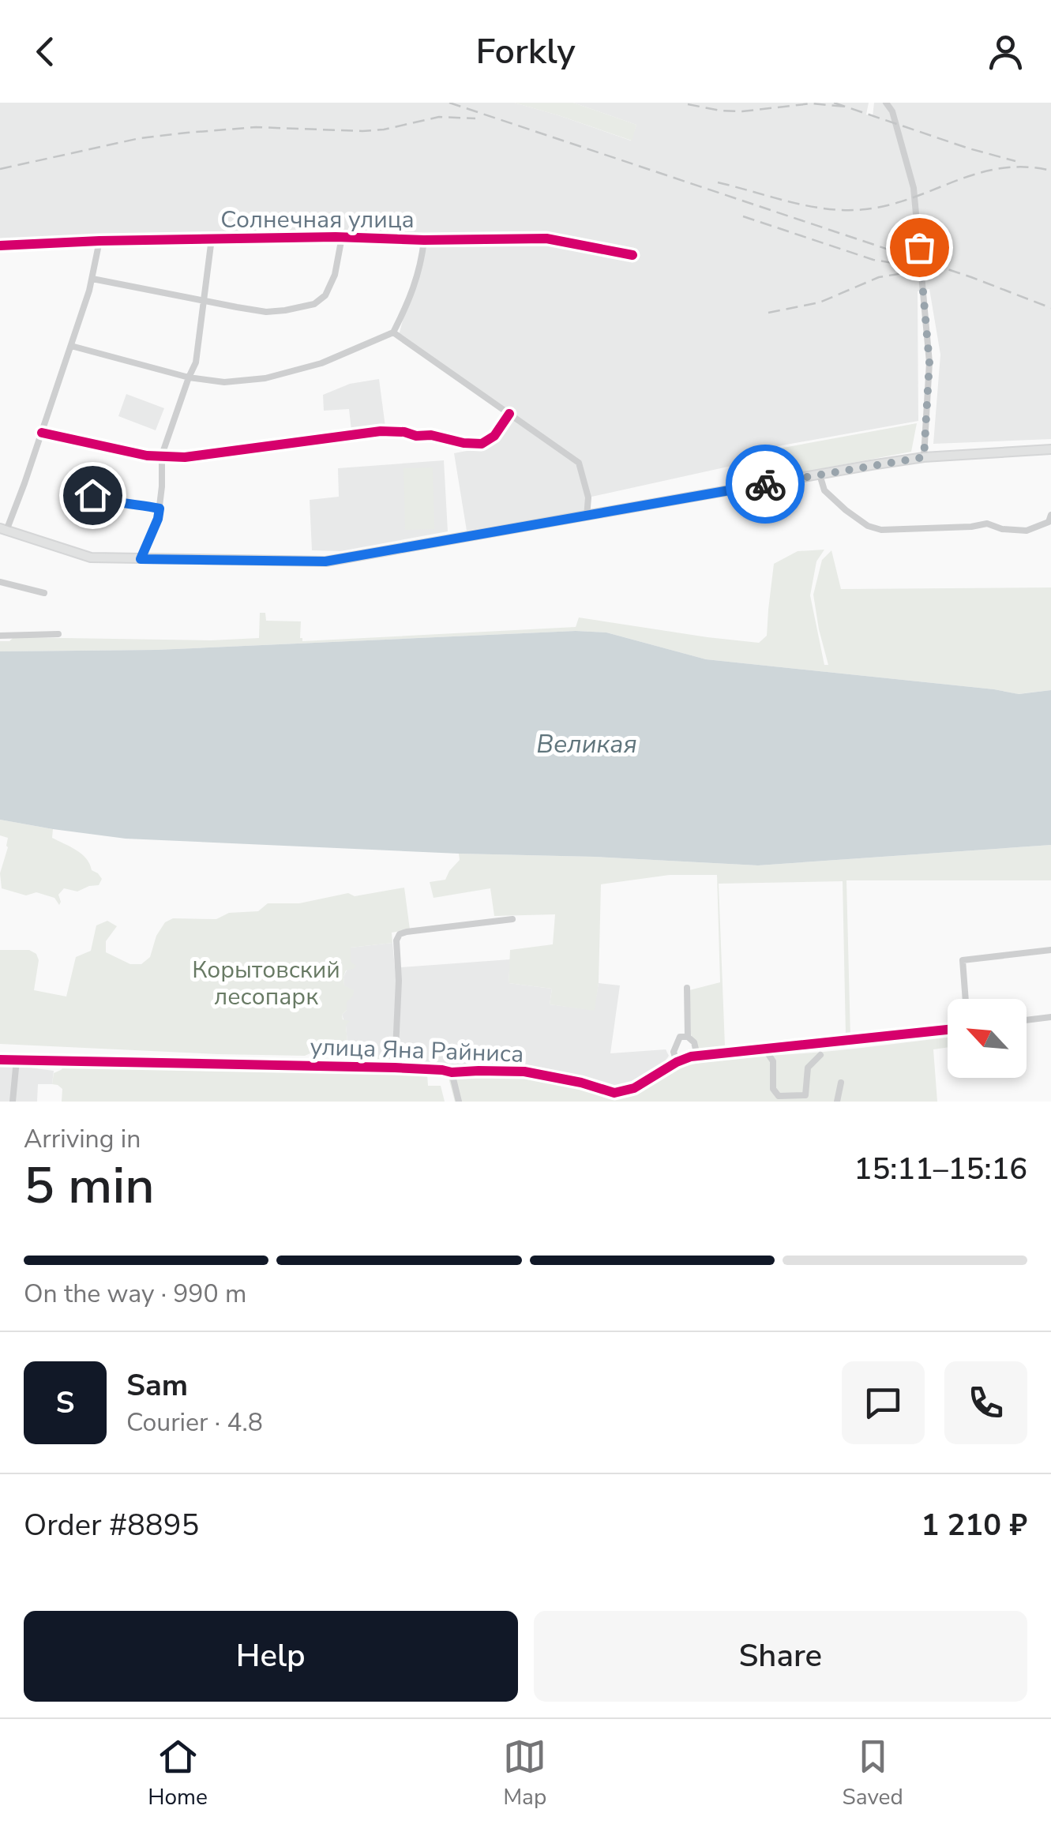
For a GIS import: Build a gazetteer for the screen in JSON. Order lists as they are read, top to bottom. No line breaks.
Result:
{"streets":{"street":["Солнечная улица","улица Яна Райниса"]},"water":["Великая"],"parks":["Корытовский лесопарк"],"north":"top left","page":{"header":"Forkly","heading":["5 min","Arriving in","15:11–15:16"],"panel":["Sam","Courier · 4.8","Order #8895","1 210 ₽"],"bar":"On the way · 990 m","round":"S","buttons":["Help","Share"],"tabs":["Home","Map","Saved"]}}
